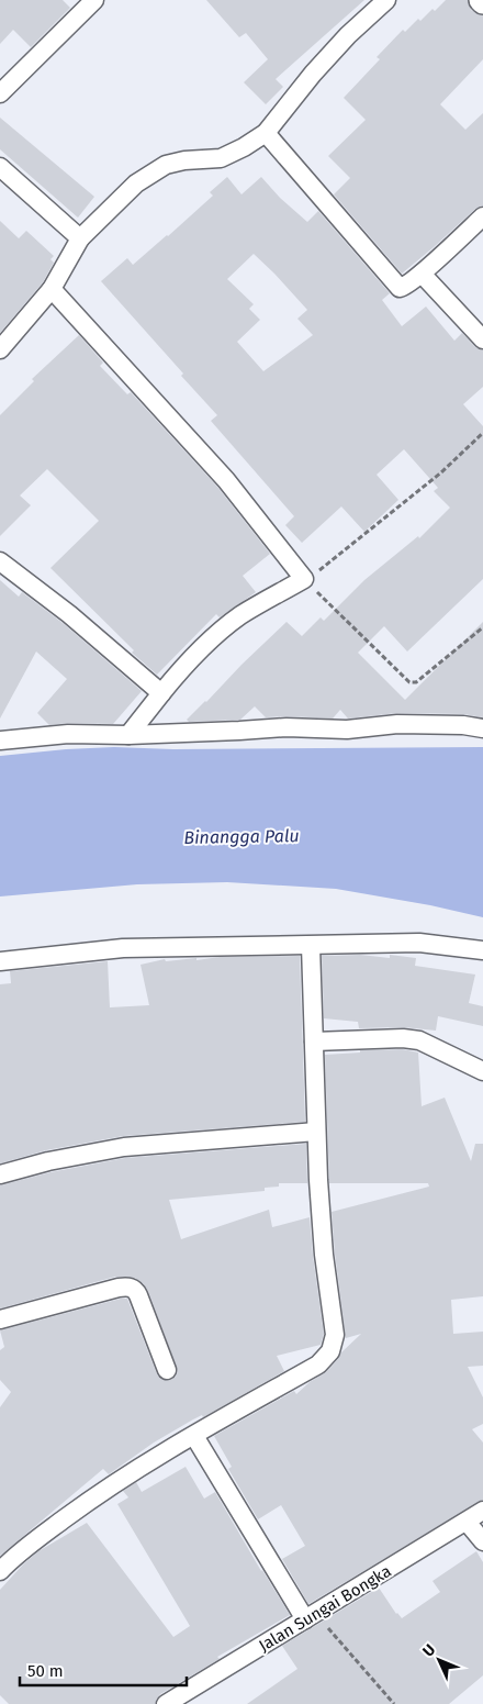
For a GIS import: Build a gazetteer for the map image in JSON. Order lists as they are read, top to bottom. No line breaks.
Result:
{"streets":{"street":["Jalan Sungai Bongka"]},"water":["Binangga Palu"],"scale_bar":"50 m","north":"top left"}
